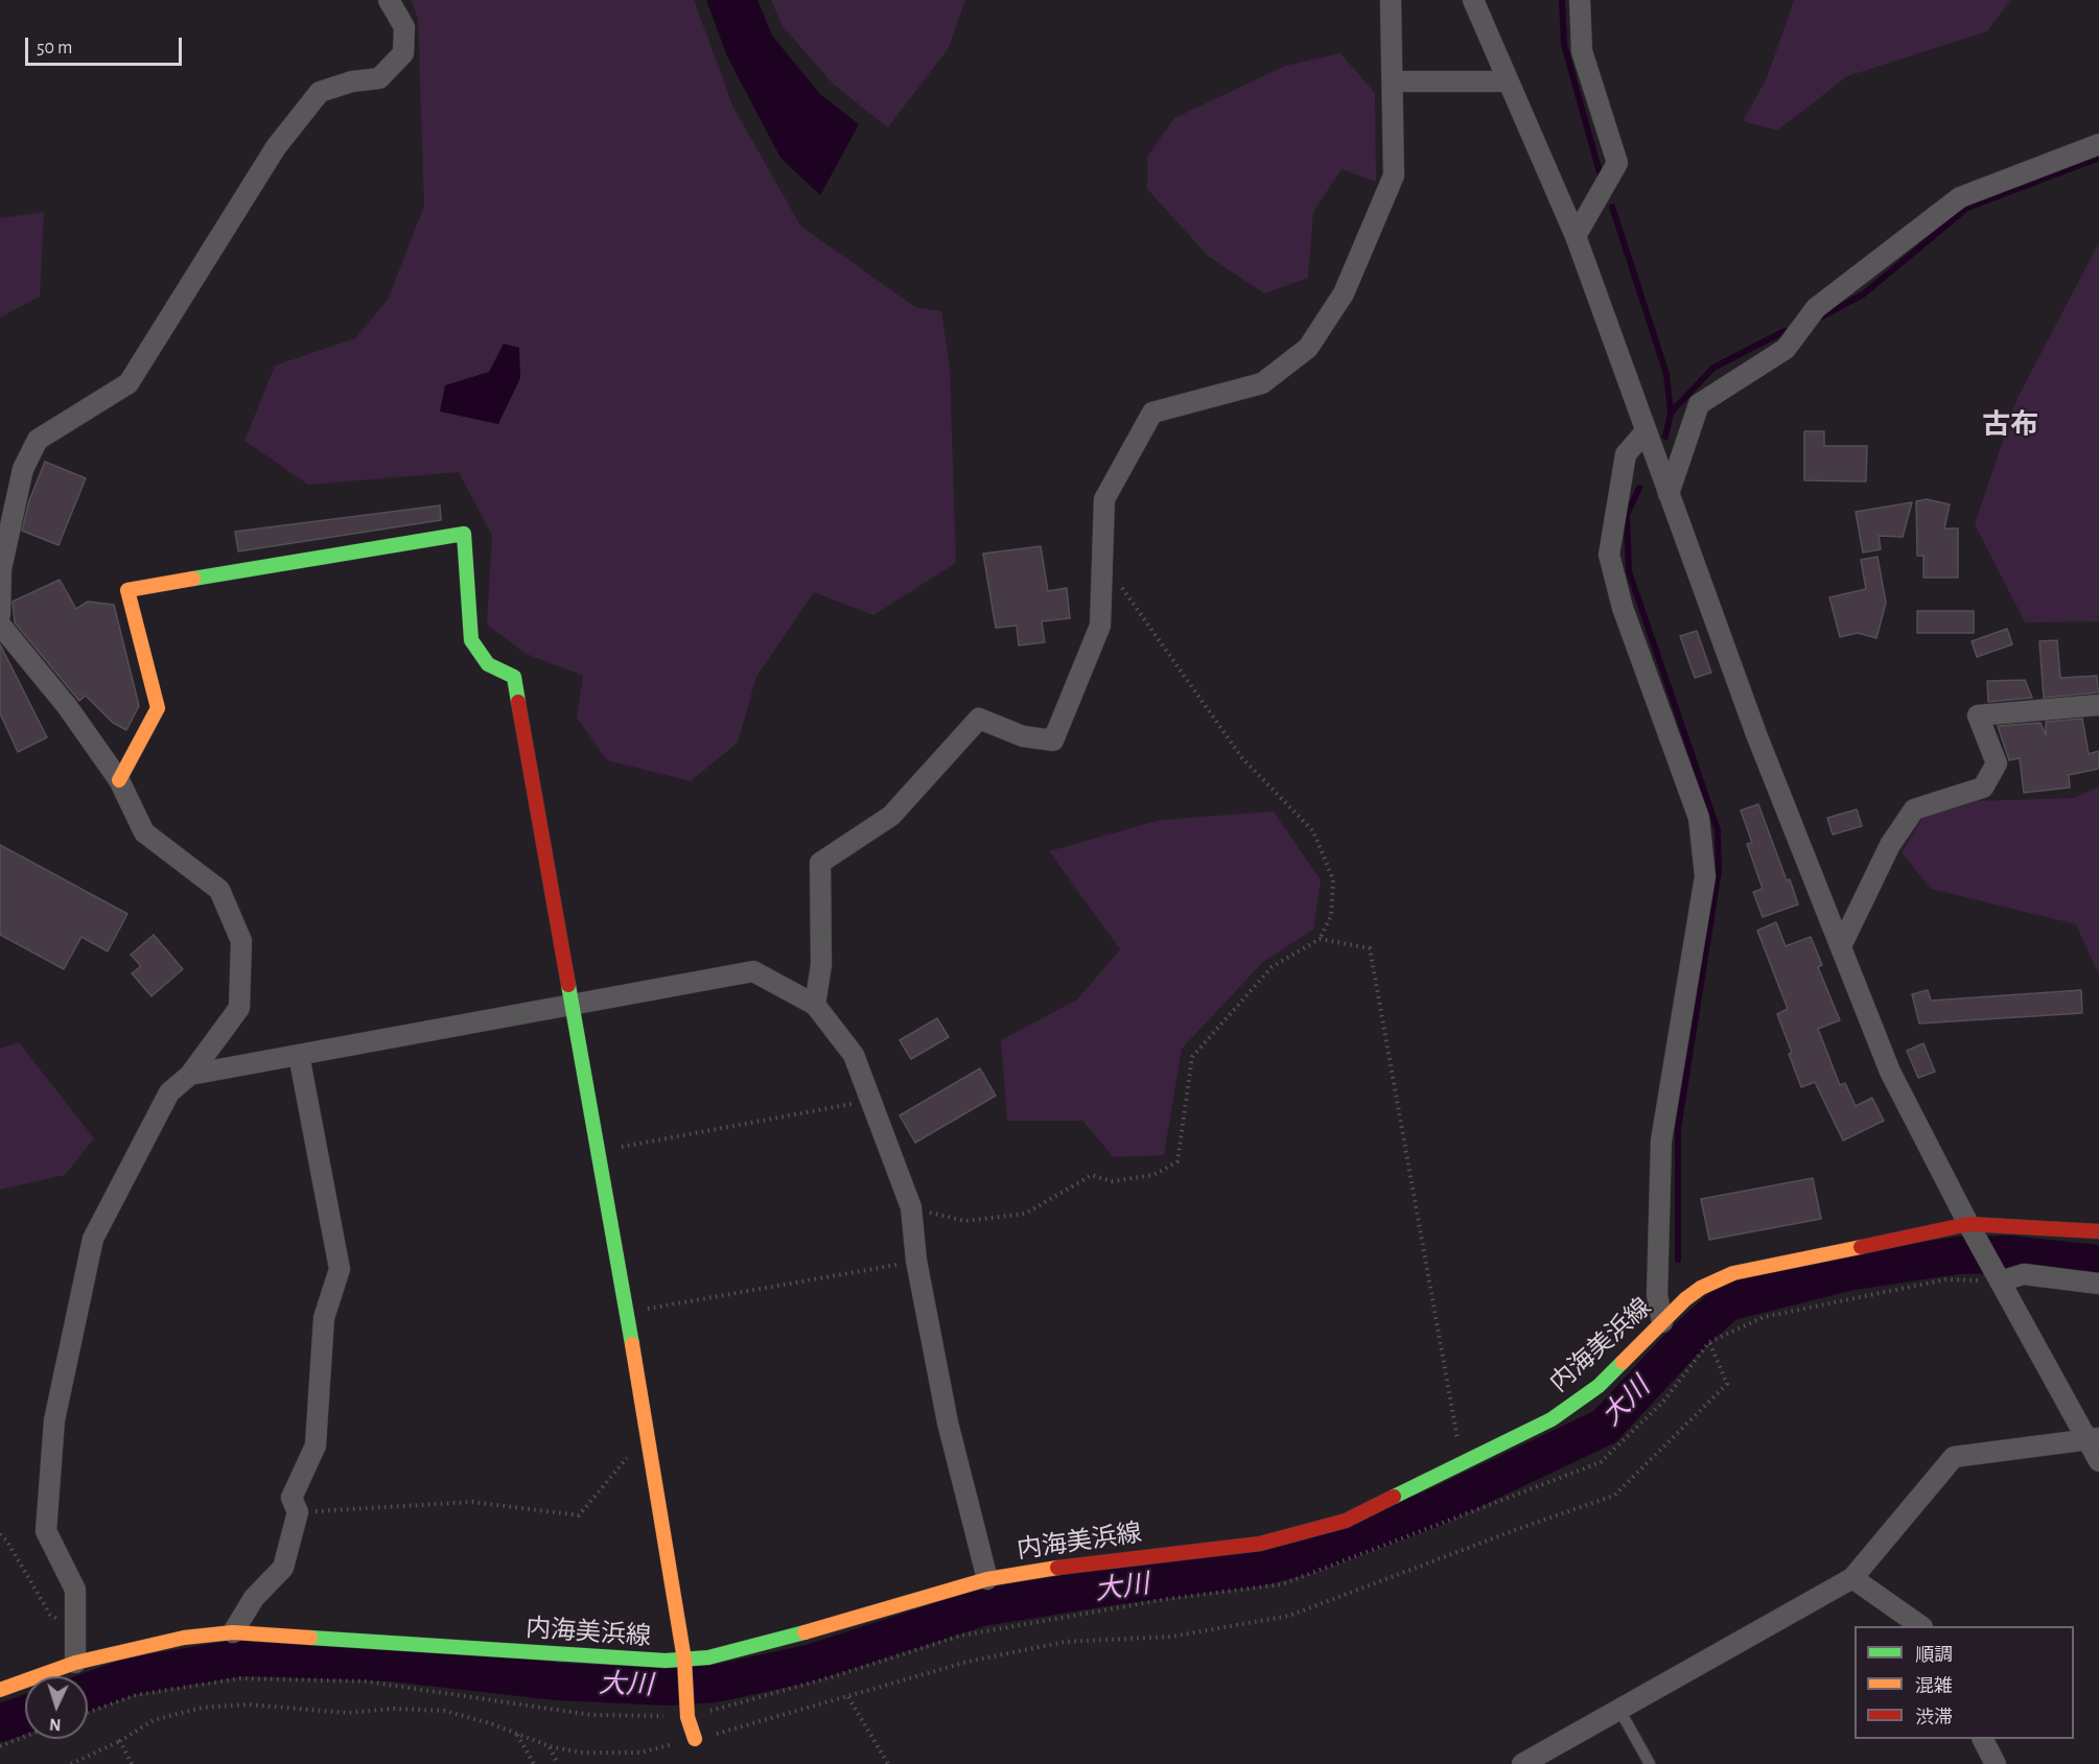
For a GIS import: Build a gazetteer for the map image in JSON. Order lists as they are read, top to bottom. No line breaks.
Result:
{"streets":{"main road":["内海美浜線"]},"districts":["古布"],"water":["大川"],"legend":["順調","混雑","渋滞"],"scale_bar":"50 m","north":"bottom"}
